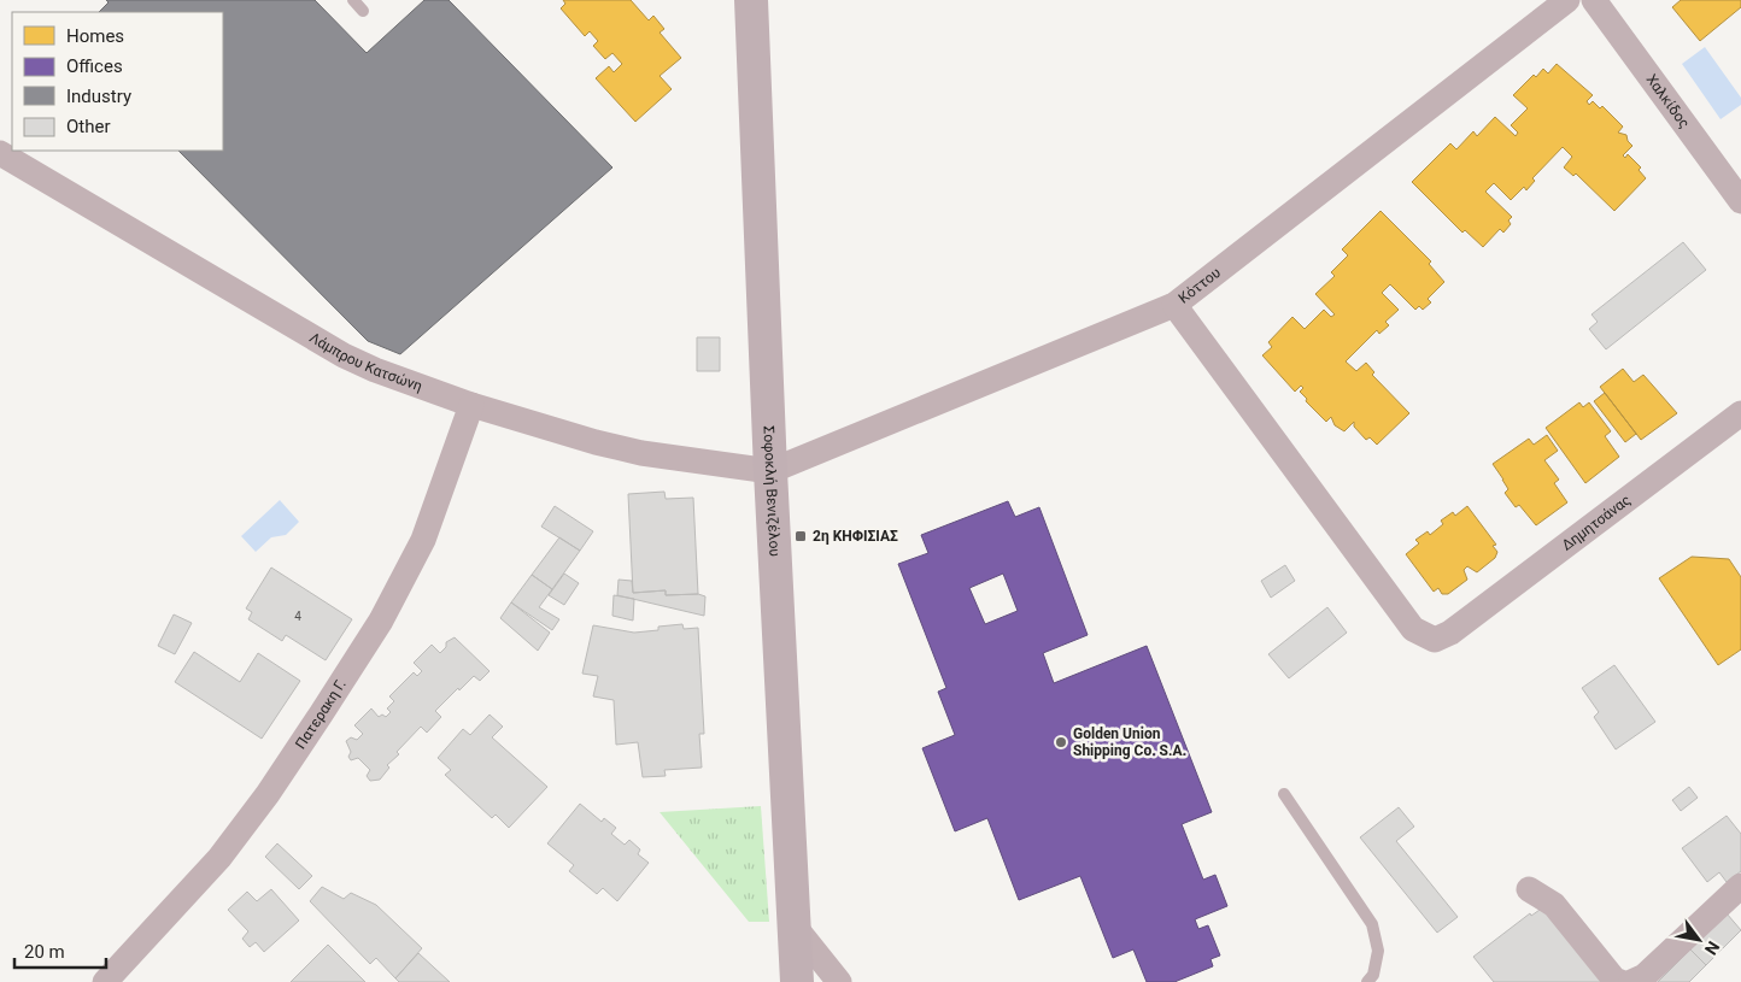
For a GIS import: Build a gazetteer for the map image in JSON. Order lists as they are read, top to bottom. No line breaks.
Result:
{"streets":{"main road":["Σοφοκλή Βενιζέλου"],"street":["Χαλκίδος","Κόττου","Λάμπρου Κατσώνη","Δημητσάνας","Πατερακη Γ."]},"crossings":[["Κόττου","Λάμπρου Κατσώνη"],["Κόττου","Σοφοκλή Βενιζέλου"],["Κόττου","Δημητσάνας"],["Λάμπρου Κατσώνη","Σοφοκλή Βενιζέλου"],["Λάμπρου Κατσώνη","Πατερακη Γ."]],"places":{"transit":["2η ΚΗΦΙΣΙΑΣ"],"other":["Golden Union Shipping Co. S.A."]},"house_numbers":["4"],"legend":["Homes","Offices","Industry","Other"],"scale_bar":"20 m","north":"bottom right"}
